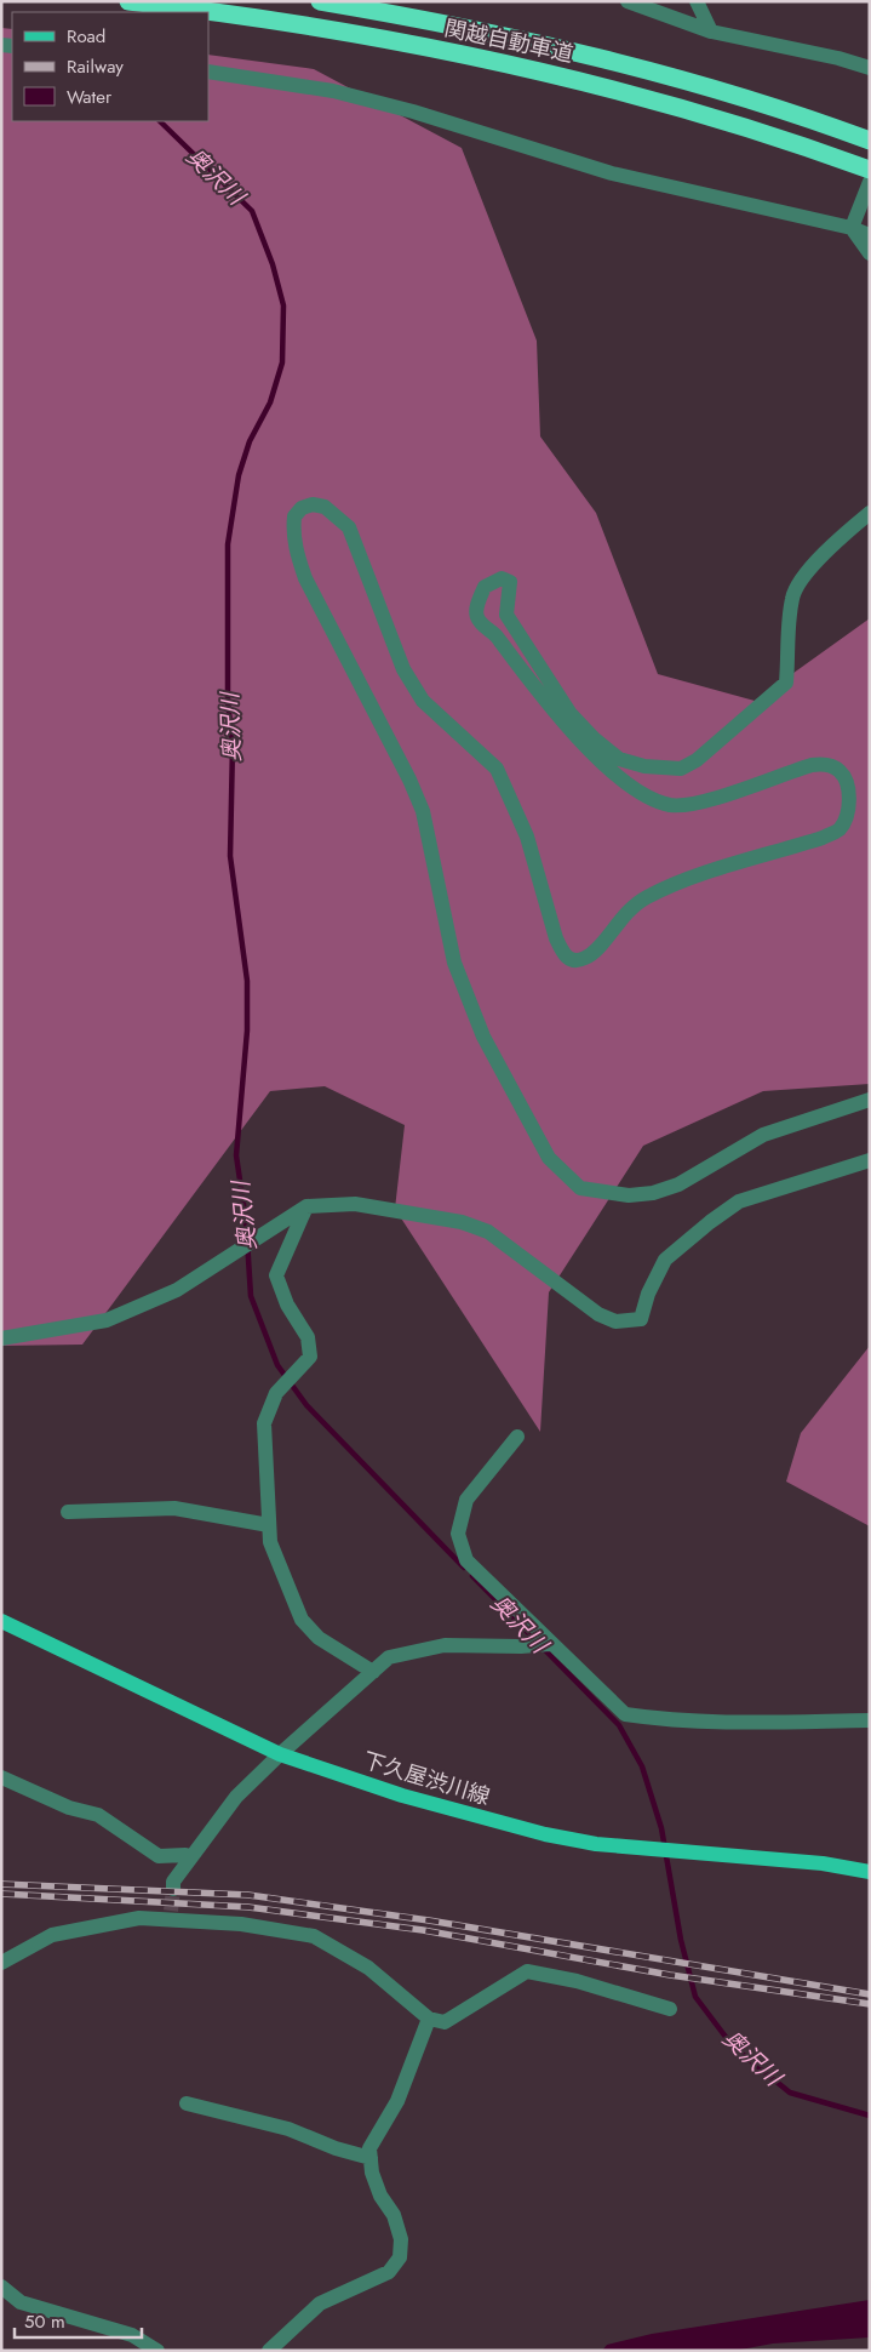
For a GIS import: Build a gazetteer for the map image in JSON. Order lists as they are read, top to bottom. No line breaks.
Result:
{"streets":{"highway":["関越自動車道"],"main road":["下久屋渋川線"]},"water":["奥沢川"],"legend":["Road","Railway","Water"],"scale_bar":"50 m"}
